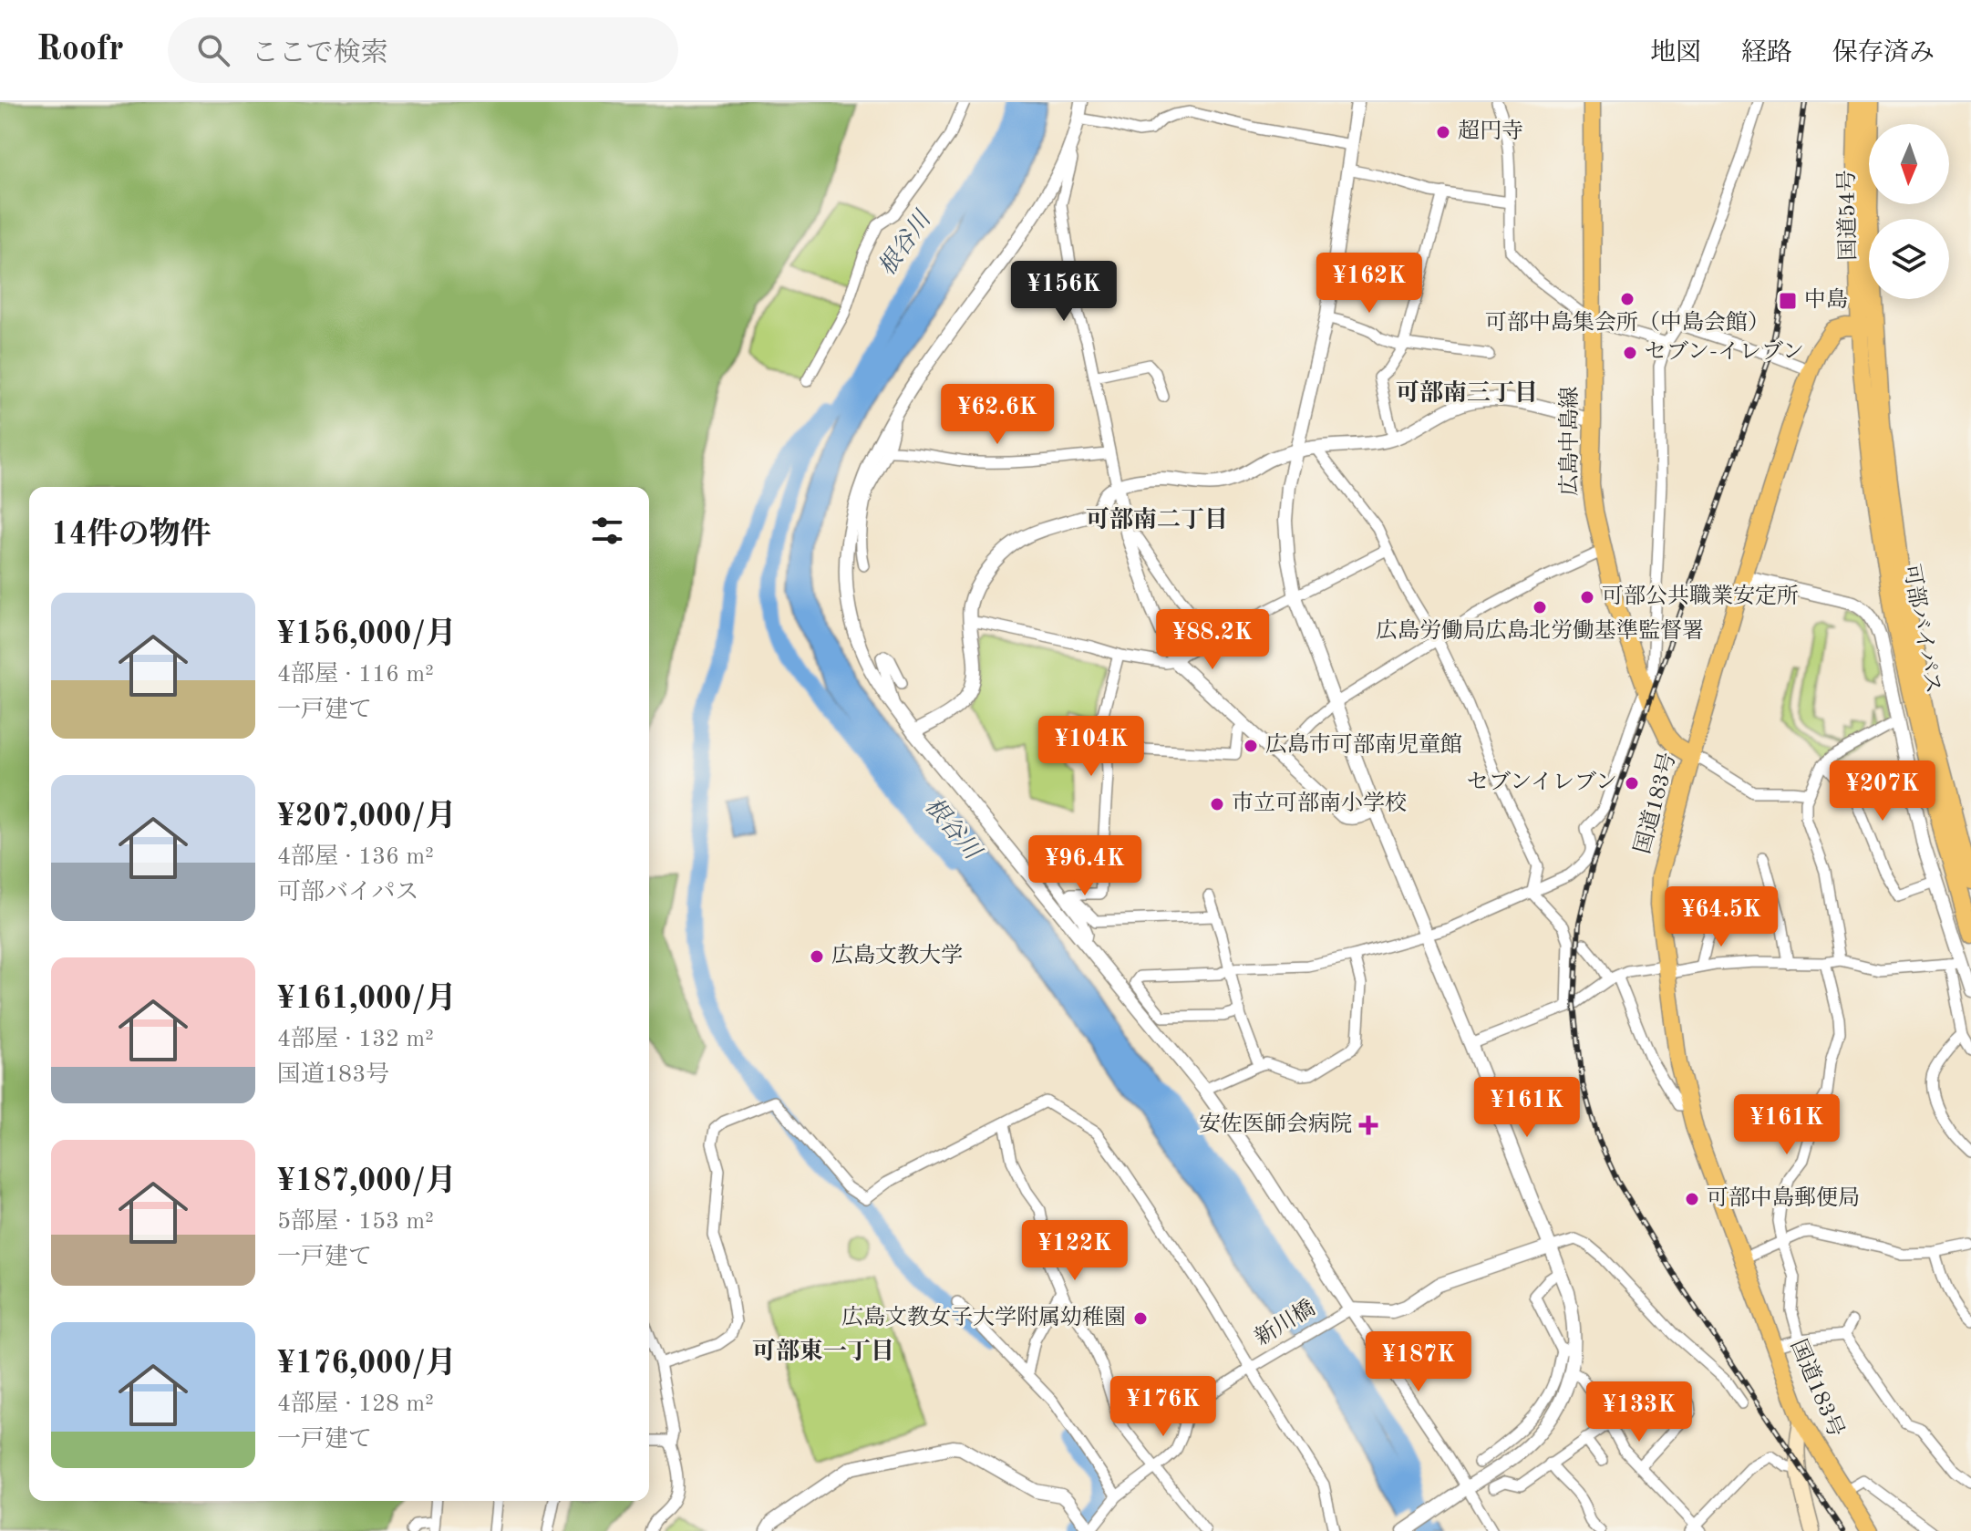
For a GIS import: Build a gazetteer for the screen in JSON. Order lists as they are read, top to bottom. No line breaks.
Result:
{"streets":{"main road":["国道54号","広島中島線","可部バイパス","国道183号"],"street":["新川橋"]},"crossings":[["国道54号","可部バイパス"],["国道54号","国道183号"],["広島中島線","国道183号"],["可部バイパス","国道183号"]],"districts":["可部南三丁目","可部南二丁目","可部東一丁目"],"water":["根谷川"],"places":{"other":["超円寺","可部中島集会所（中島会館）","セブン-イレブン","可部公共職業安定所","広島労働局広島北労働基準監督署","広島市可部南児童館","セブンイレブン","市立可部南小学校","広島文教大学","可部中島郵便局","広島文教女子大学附属幼稚園"],"transit":["中島"],"health":["安佐医師会病院"]},"north":"bottom","page":{"header":"Roofr","search":"ここで検索","nav":["地図","経路","保存済み"],"price":["¥162K","¥156K","¥62.6K","¥88.2K","¥104K","¥207K","¥96.4K","¥64.5K","¥161K","¥161K","¥122K","¥187K","¥176K","¥133K"],"heading":"14件の物件","list":[{"name":"¥156,000/月","note":"4部屋 · 116 m² · 一戸建て"},{"name":"¥207,000/月","note":"4部屋 · 136 m² · 可部バイパス"},{"name":"¥161,000/月","note":"4部屋 · 132 m² · 国道183号"},{"name":"¥187,000/月","note":"5部屋 · 153 m² · 一戸建て"},{"name":"¥176,000/月","note":"4部屋 · 128 m² · 一戸建て"}]}}
